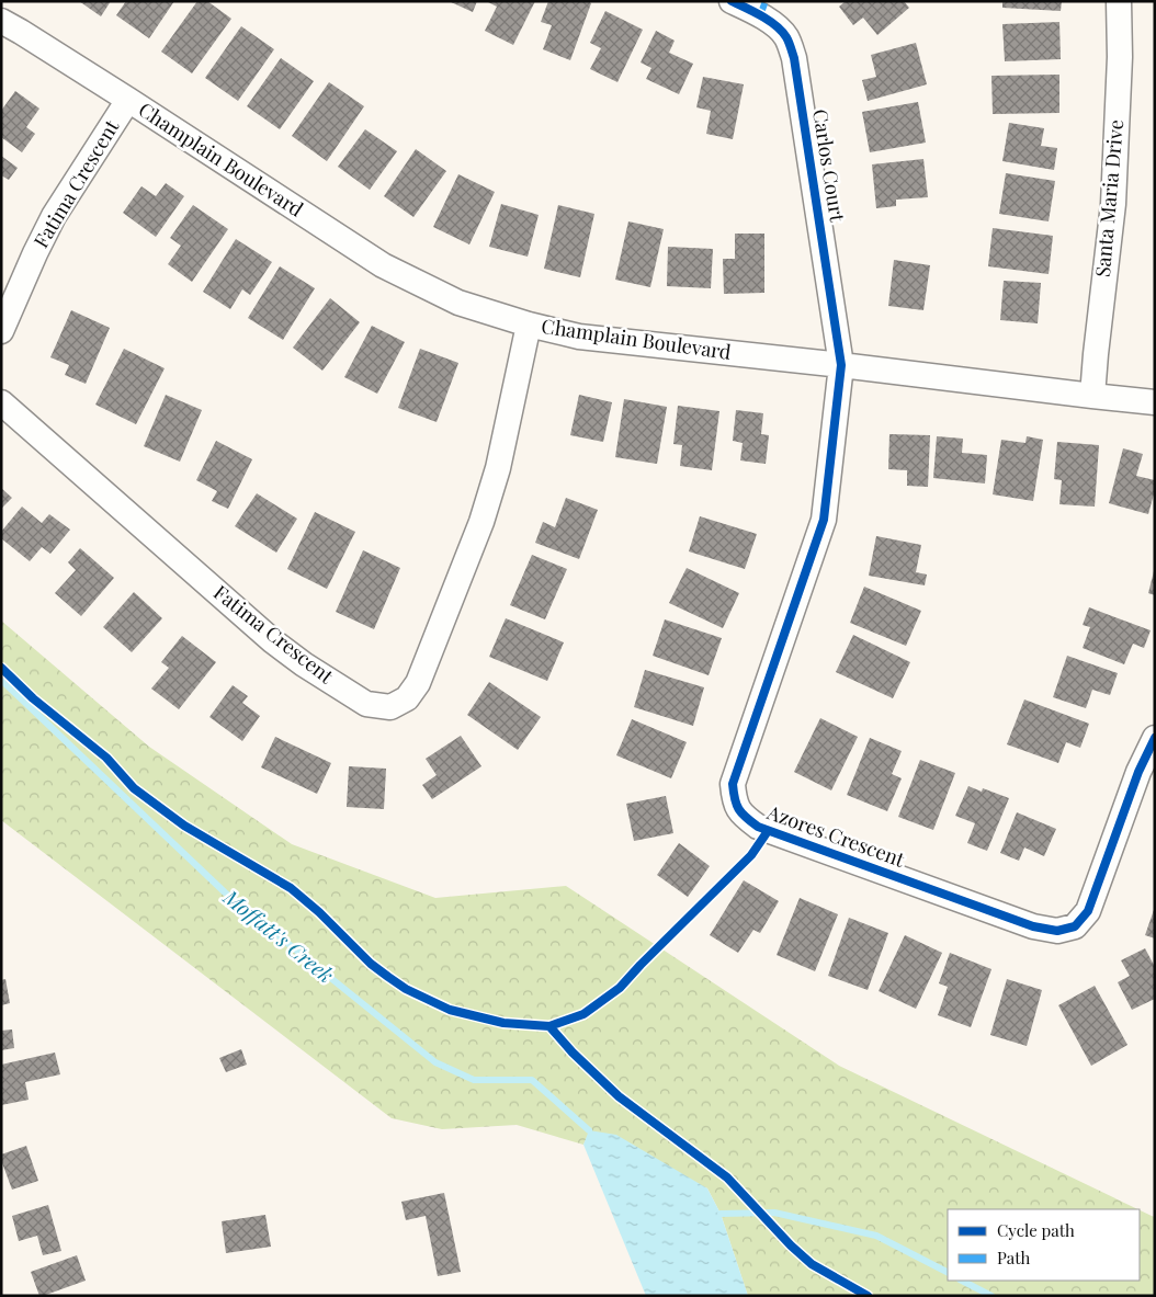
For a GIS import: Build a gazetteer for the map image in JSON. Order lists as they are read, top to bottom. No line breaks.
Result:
{"streets":{"street":["Champlain Boulevard","Carlos Court","Fatima Crescent","Santa Maria Drive","Azores Crescent"]},"crossings":[["Champlain Boulevard","Carlos Court"],["Champlain Boulevard","Fatima Crescent"],["Champlain Boulevard","Santa Maria Drive"],["Champlain Boulevard","Azores Crescent"],["Carlos Court","Azores Crescent"]],"water":["Moffatt's Creek"],"legend":["Cycle path","Path"]}
